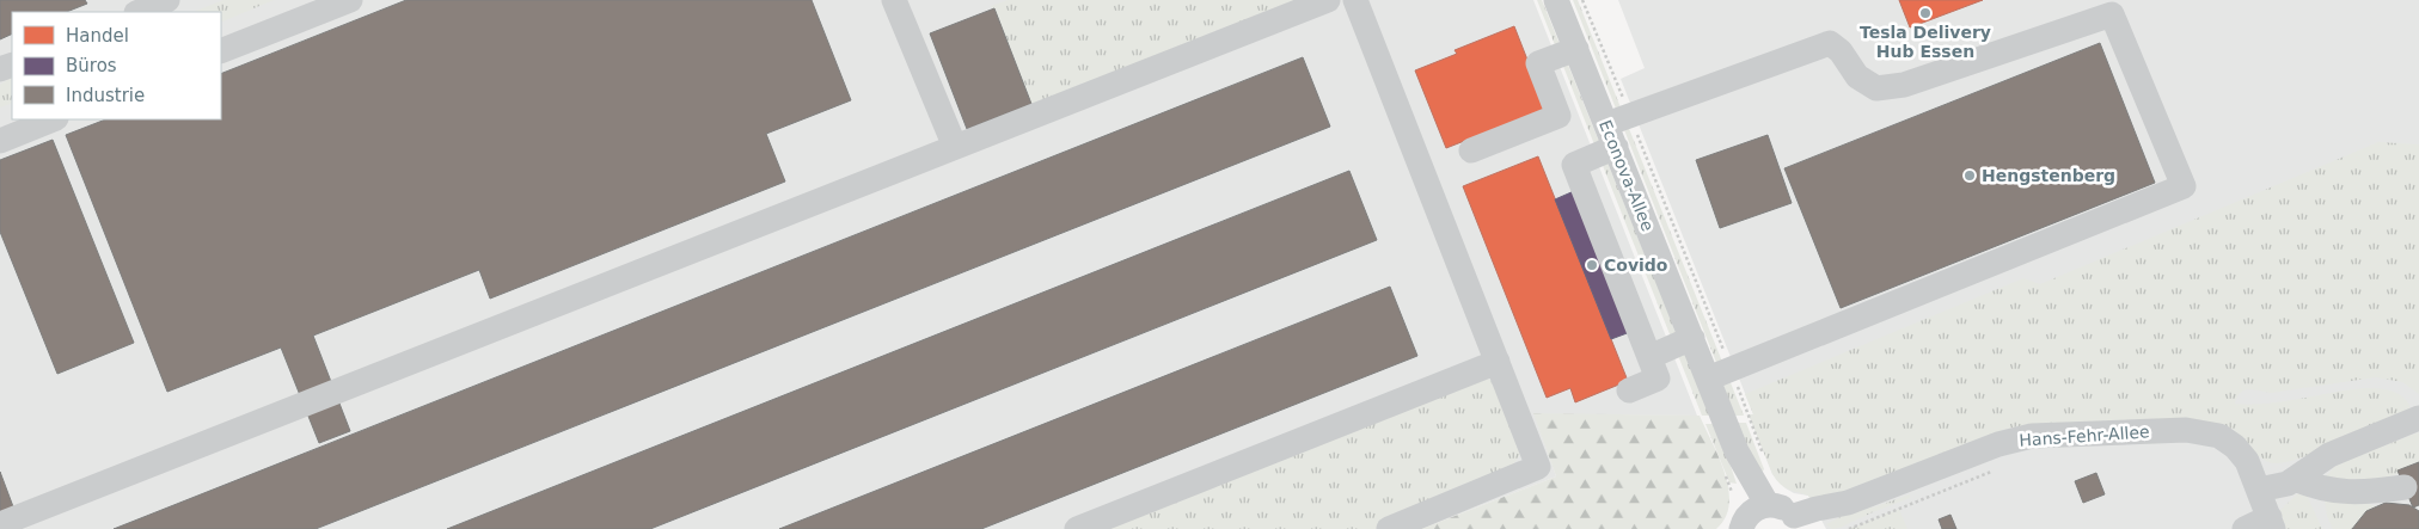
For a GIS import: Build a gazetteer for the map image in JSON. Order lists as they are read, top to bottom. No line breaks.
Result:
{"streets":{"street":["Econova-Allee","Hans-Fehr-Allee"]},"places":["Tesla Delivery Hub Essen","Hengstenberg","Covido"],"legend":["Handel","Büros","Industrie"]}
